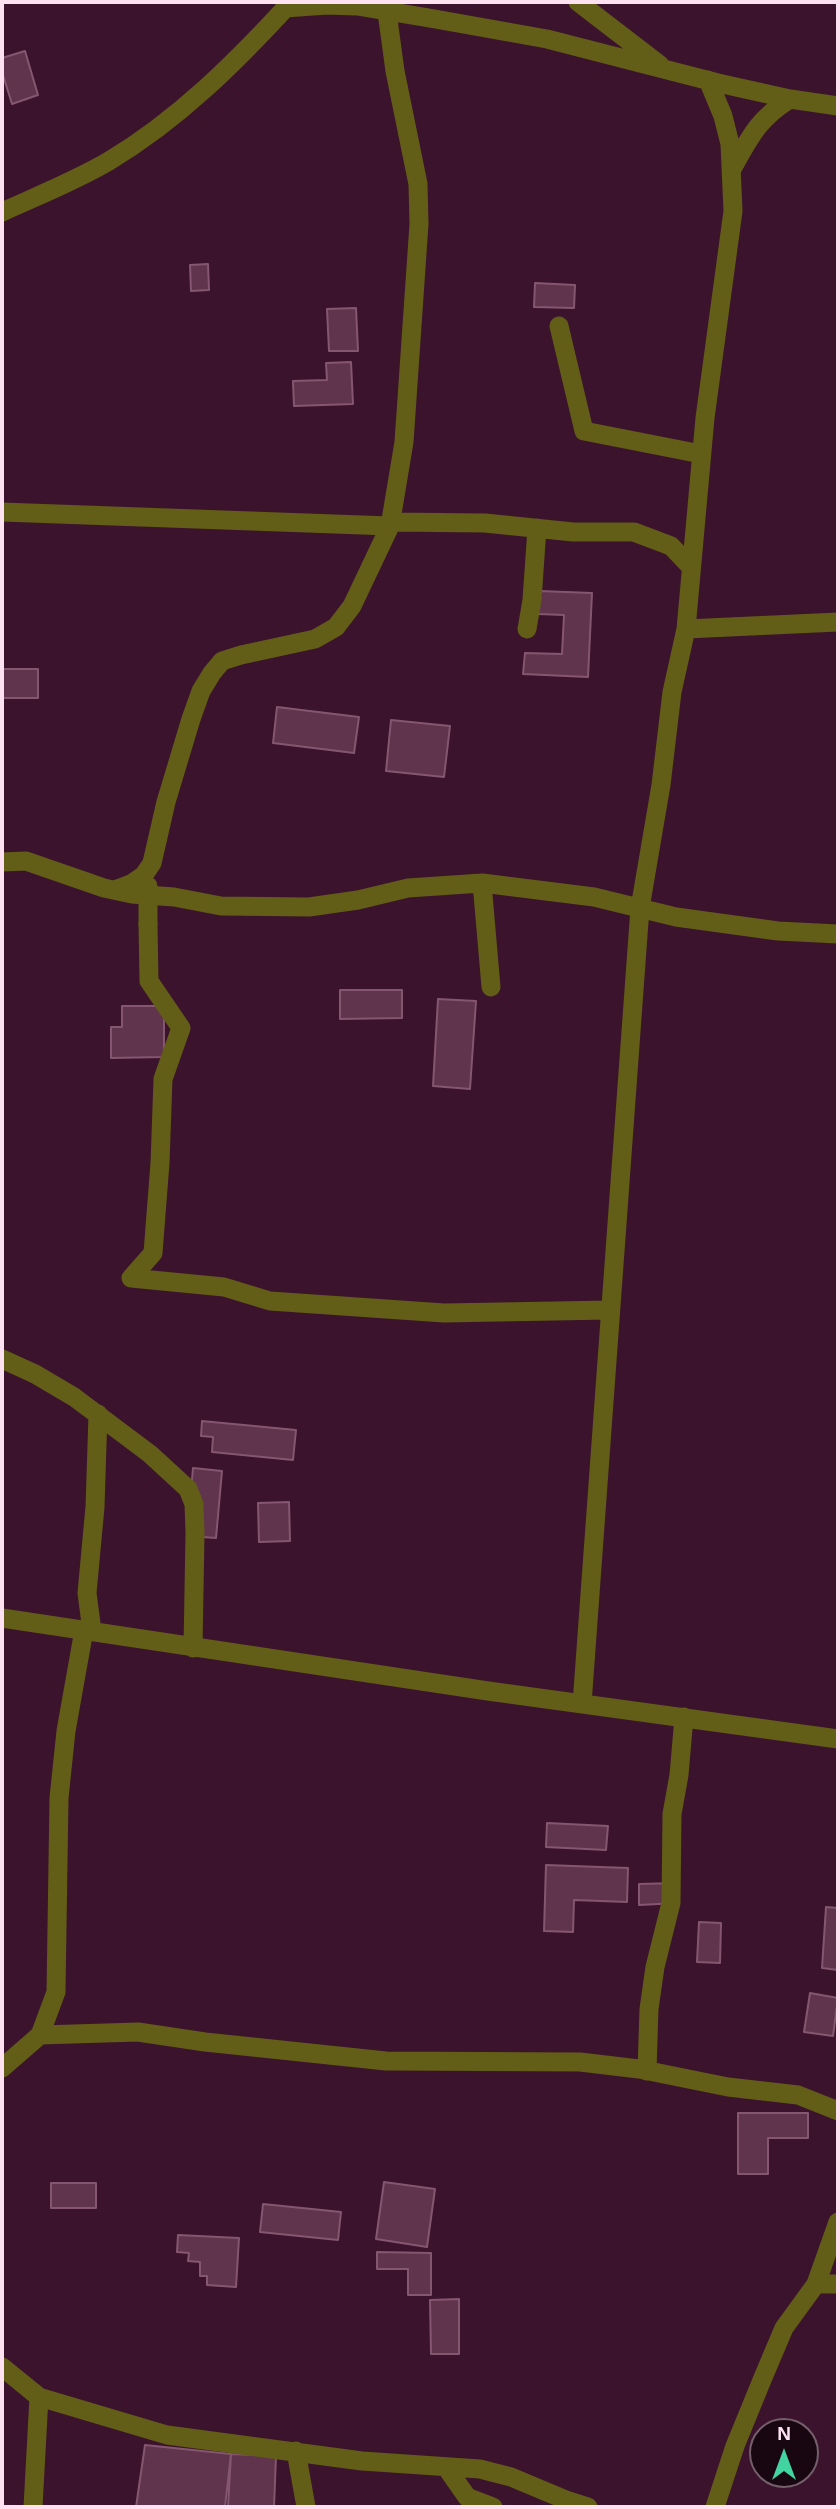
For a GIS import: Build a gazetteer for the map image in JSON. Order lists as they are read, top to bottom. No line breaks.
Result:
{"north":"top"}
